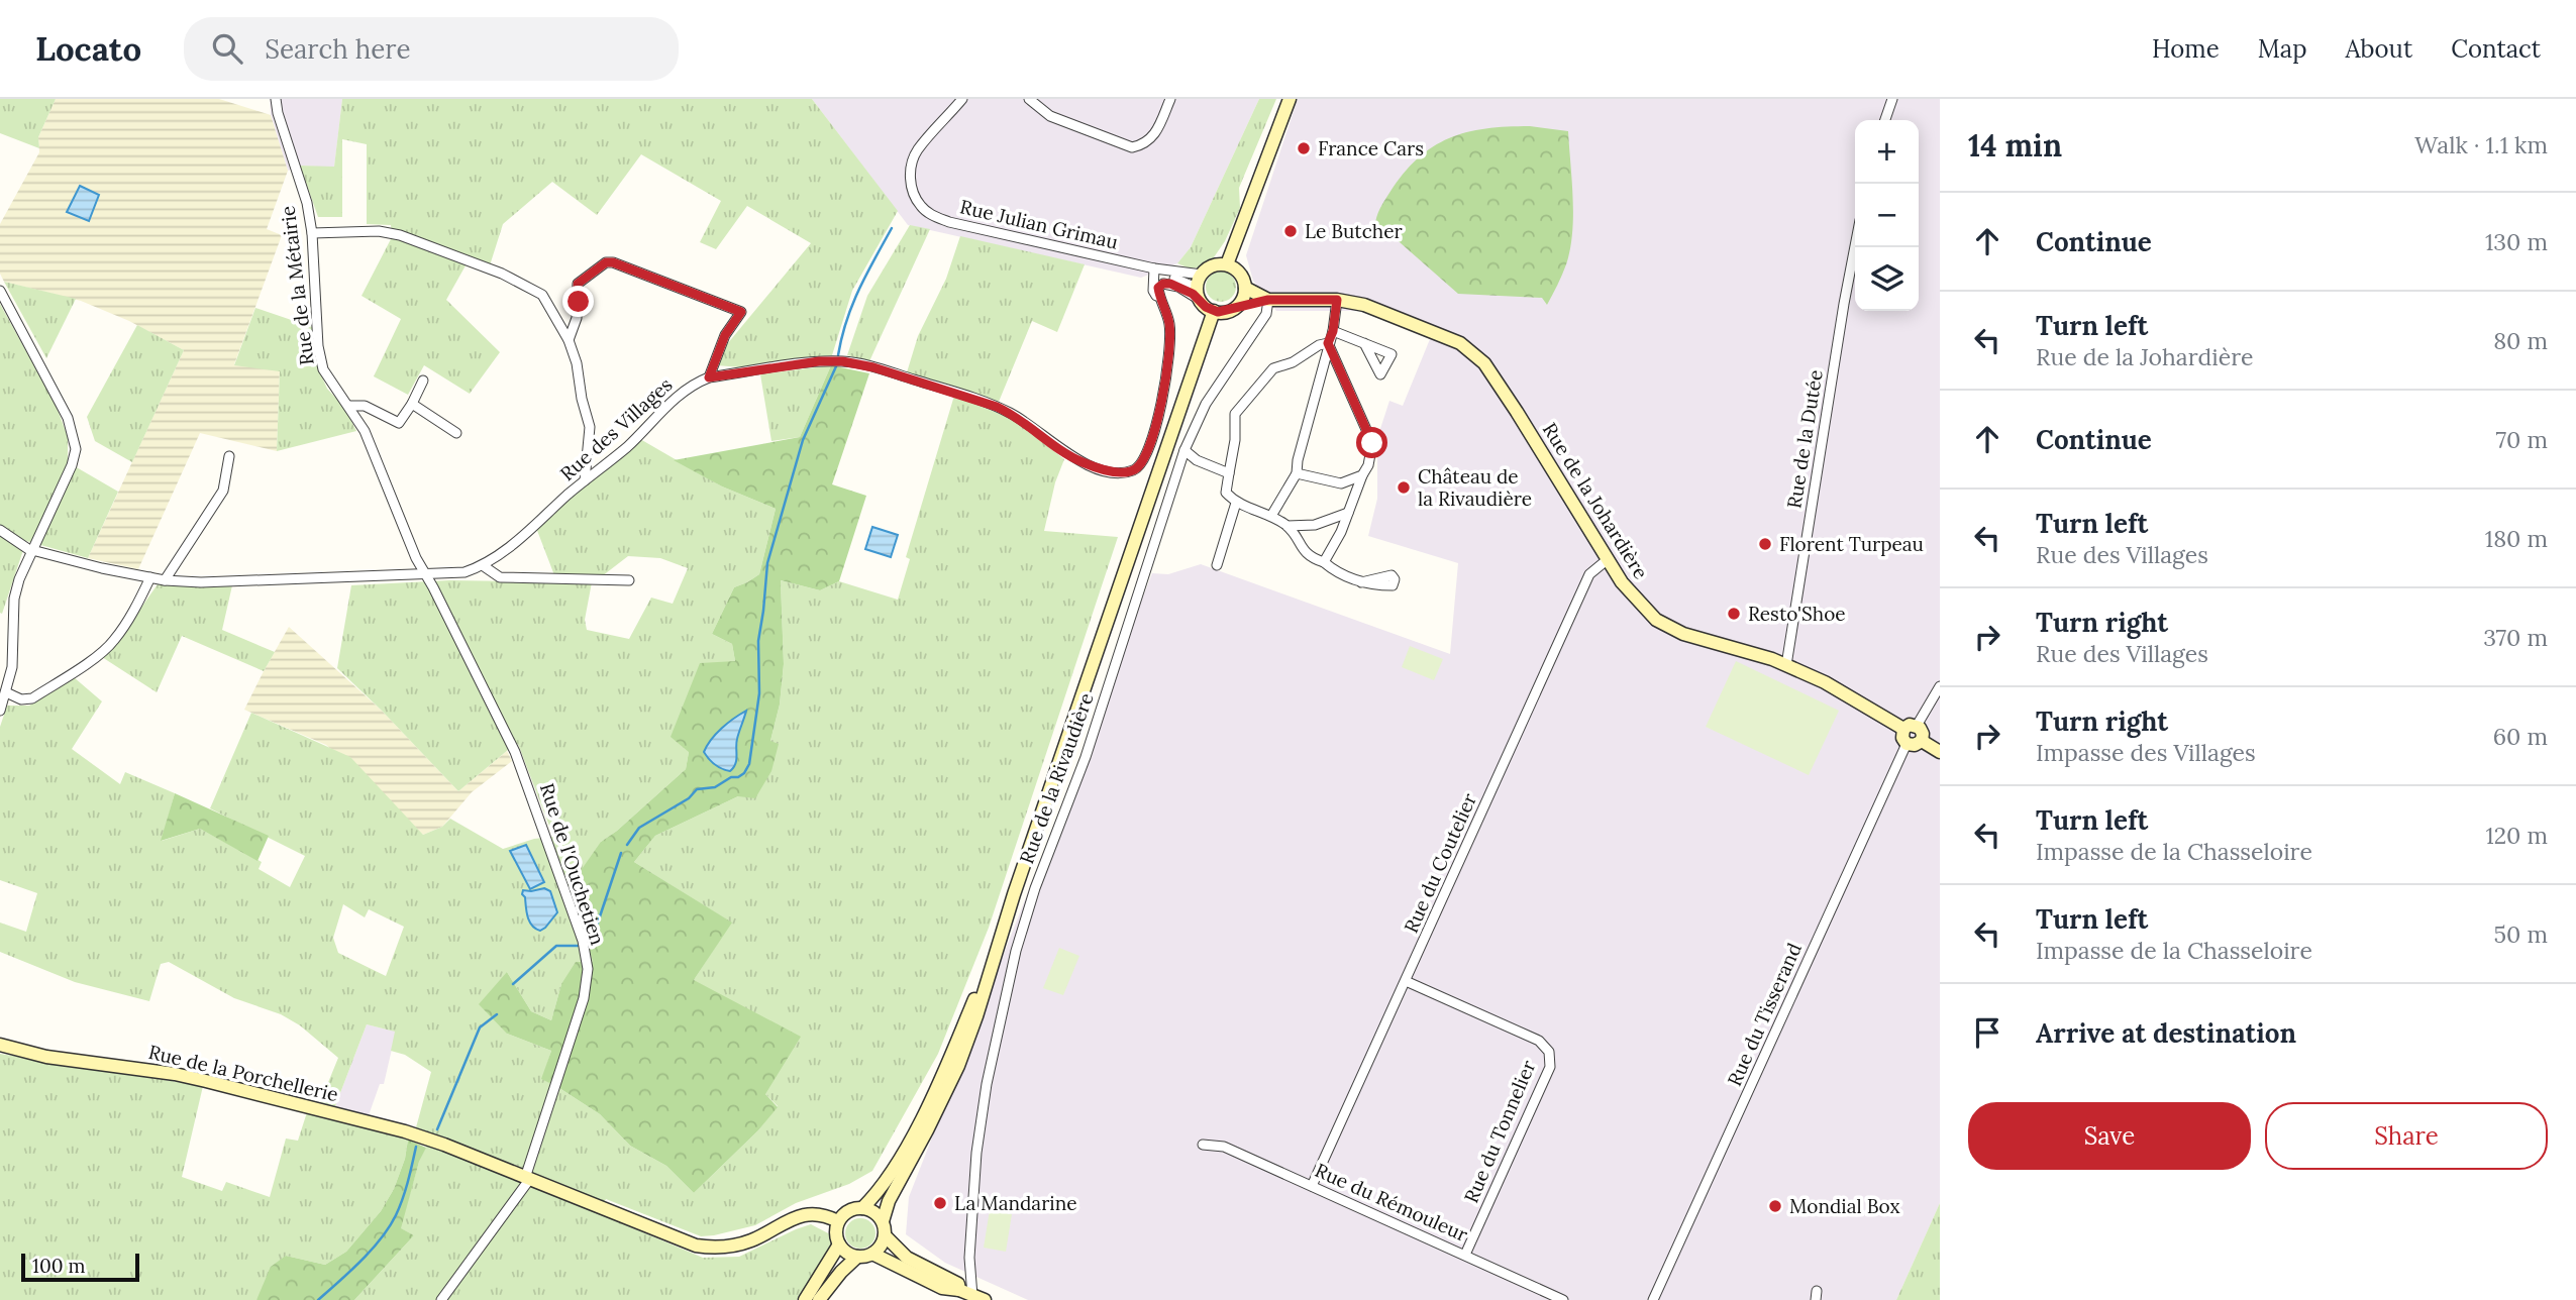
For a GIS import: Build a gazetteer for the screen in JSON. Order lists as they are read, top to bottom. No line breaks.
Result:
{"streets":{"street":["Rue Julian Grimau","Rue de la Métairie","Rue des Villages","Rue de la Dutée","Rue de la Johardière","Rue de la Rivaudière","Rue du Coutelier","Rue de l'Ouchetien","Rue du Tisserand","Rue de la Porchellerie","Rue du Tonnelier","Rue du Rémouleur"]},"crossings":[["Rue Julian Grimau","Rue des Villages"],["Rue Julian Grimau","Rue de la Johardière"],["Rue de la Métairie","Rue des Villages"],["Rue de la Métairie","Rue de l'Ouchetien"],["Rue des Villages","Rue de l'Ouchetien"],["Rue de la Dutée","Rue de la Johardière"],["Rue de la Johardière","Rue de la Rivaudière"],["Rue de la Johardière","Rue du Coutelier"],["Rue de la Johardière","Rue du Tisserand"],["Rue du Coutelier","Rue du Tonnelier"],["Rue du Coutelier","Rue du Rémouleur"],["Rue de l'Ouchetien","Rue de la Porchellerie"],["Rue du Tonnelier","Rue du Rémouleur"]],"places":["France Cars","Le Butcher","Château de la Rivaudière","Florent Turpeau","Resto'Shoe","La Mandarine","Mondial Box"],"scale_bar":"100 m","page":{"header":"Locato","search":"Search here","nav":["Home","Map","About","Contact"],"heading":["14 min","Walk · 1.1 km"],"map_buttons":["+","−"],"list":[["Continue","130 m"],["Turn left","Rue de la Johardière","80 m"],["Continue","70 m"],["Turn left","Rue des Villages","180 m"],["Turn right","Rue des Villages","370 m"],["Turn right","Impasse des Villages","60 m"],["Turn left","Impasse de la Chasseloire","120 m"],["Turn left","Impasse de la Chasseloire","50 m"],"Arrive at destination"],"buttons":["Save","Share"],"scale":"100 m"}}
